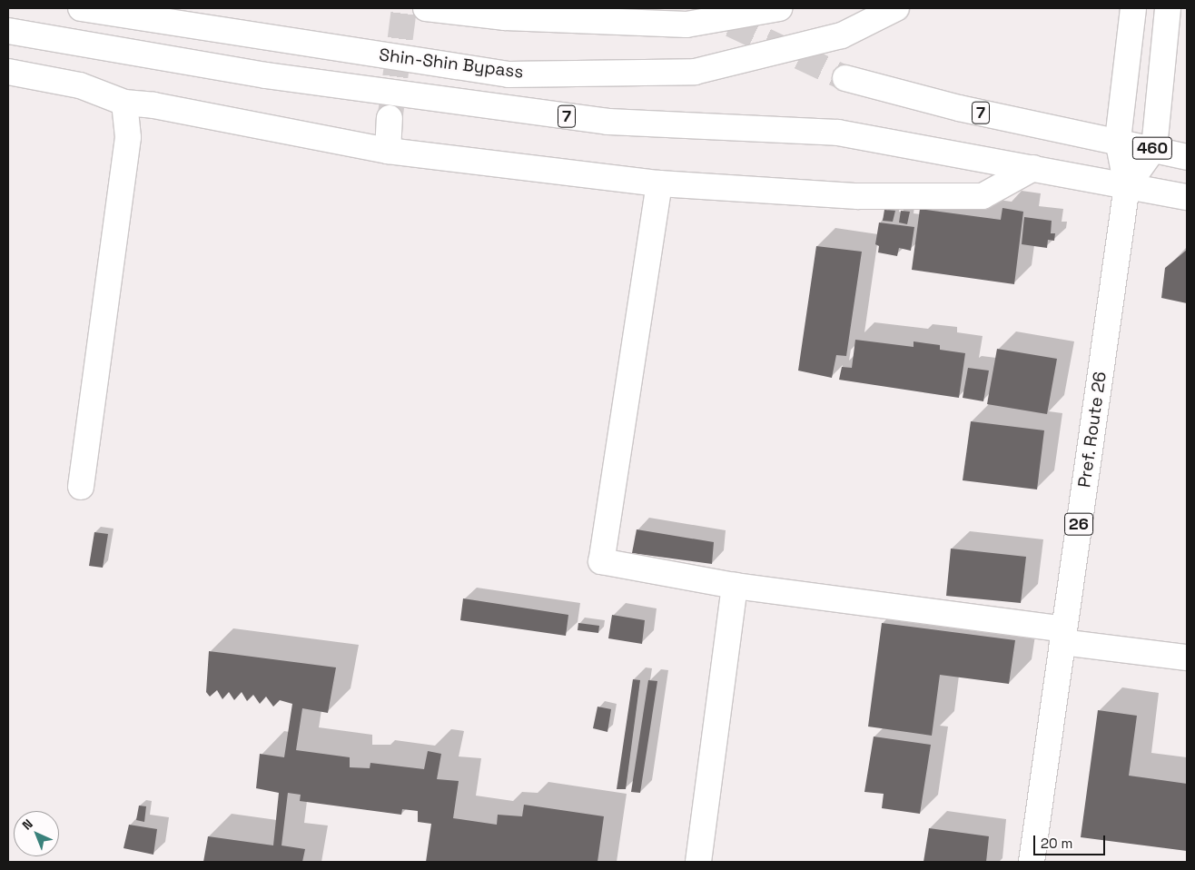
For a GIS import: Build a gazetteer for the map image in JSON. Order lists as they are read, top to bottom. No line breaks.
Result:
{"streets":{"main road":["Shin-Shin Bypass","7","460","Pref. Route 26","26"]},"crossings":[["7","460"],["7","Pref. Route 26"],["460","Pref. Route 26"]],"scale_bar":"20 m","north":"top left"}
